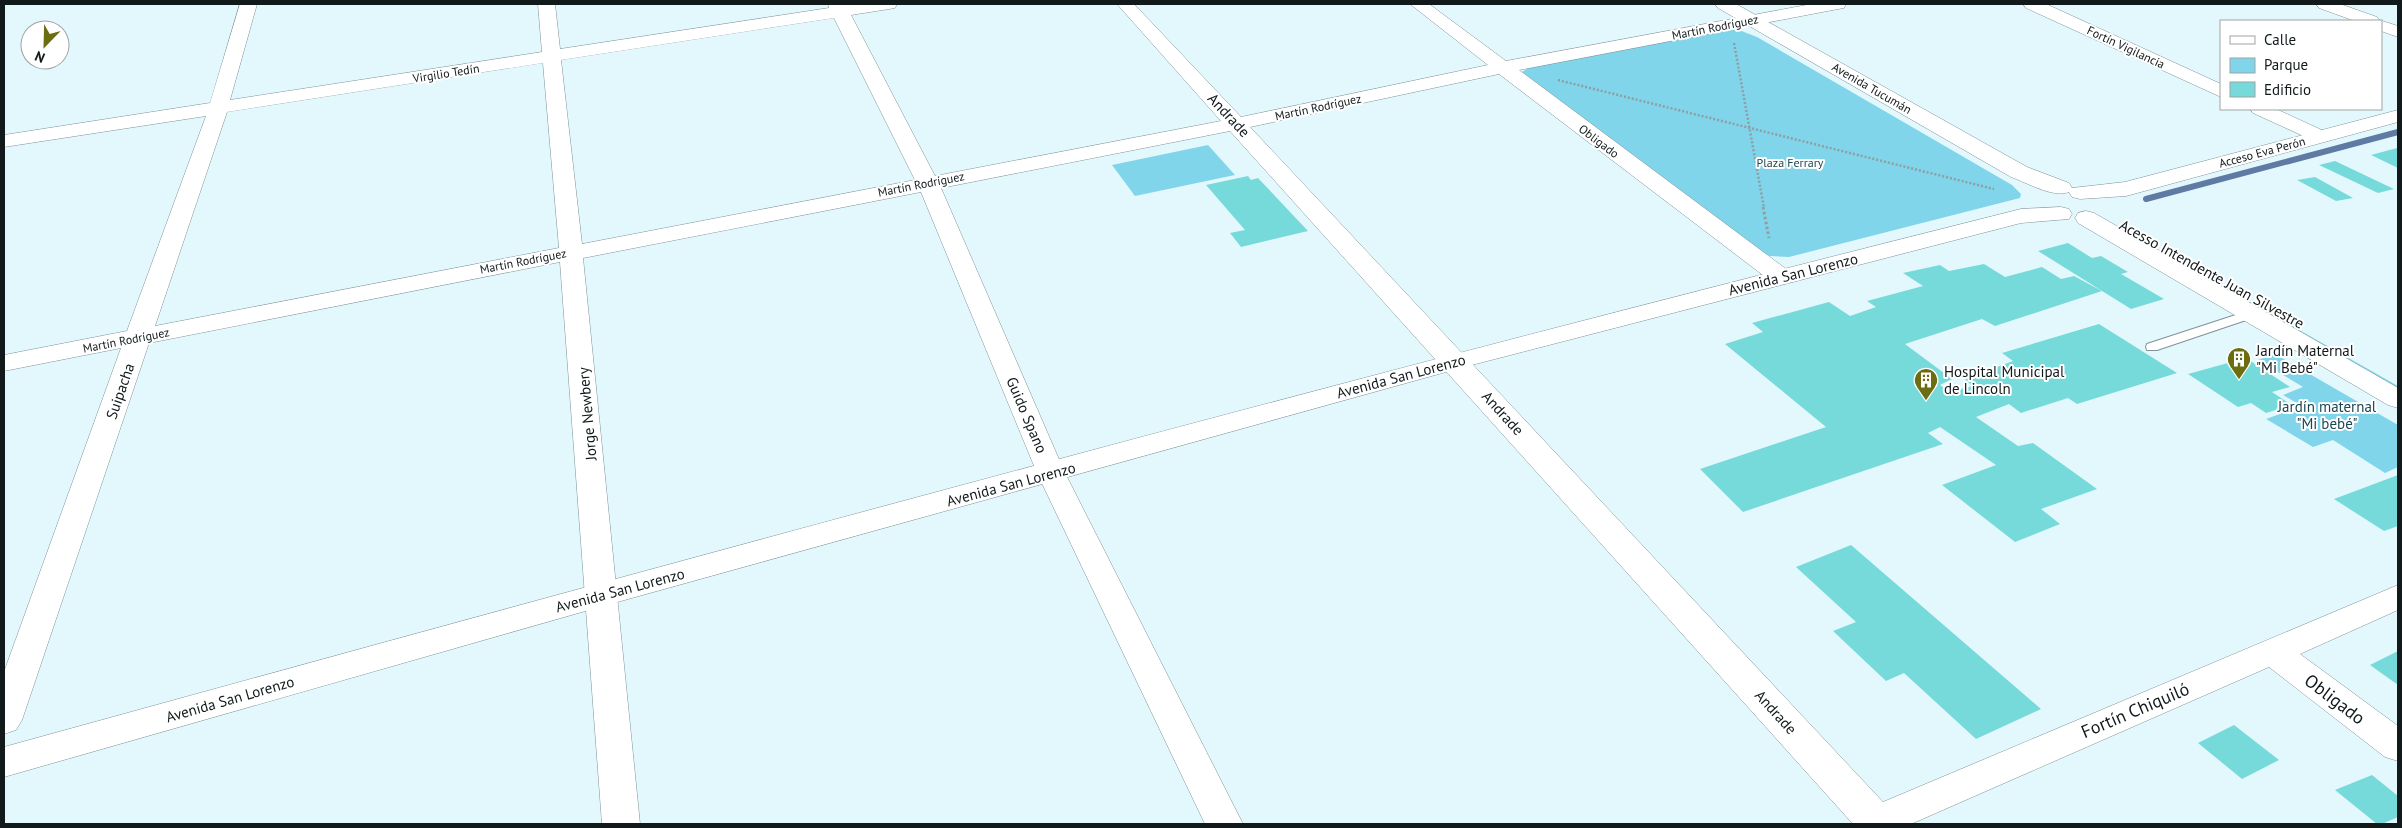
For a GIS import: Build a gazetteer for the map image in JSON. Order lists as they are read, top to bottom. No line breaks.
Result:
{"streets":{"street":["Martín Rodríguez","Fortín Vigilancia","Virgilio Tedín","Avenida Tucumán","Andrade","Obligado","Acceso Eva Perón","Avenida San Lorenzo","Acesso Intendente Juan Silvestre","Suipacha","Jorge Newbery","Guido Spano","Fortín Chiquiló"]},"crossings":[["Martín Rodríguez","Avenida Tucumán"],["Martín Rodríguez","Andrade"],["Martín Rodríguez","Obligado"],["Martín Rodríguez","Suipacha"],["Martín Rodríguez","Jorge Newbery"],["Martín Rodríguez","Guido Spano"],["Virgilio Tedín","Suipacha"],["Virgilio Tedín","Jorge Newbery"],["Virgilio Tedín","Guido Spano"],["Avenida Tucumán","Acceso Eva Perón"],["Avenida Tucumán","Avenida San Lorenzo"],["Avenida Tucumán","Acesso Intendente Juan Silvestre"],["Andrade","Avenida San Lorenzo"],["Andrade","Fortín Chiquiló"],["Obligado","Avenida San Lorenzo"],["Obligado","Fortín Chiquiló"],["Acceso Eva Perón","Avenida San Lorenzo"],["Acceso Eva Perón","Acesso Intendente Juan Silvestre"],["Avenida San Lorenzo","Acesso Intendente Juan Silvestre"],["Avenida San Lorenzo","Jorge Newbery"],["Avenida San Lorenzo","Guido Spano"]],"parks":["Plaza Ferrary","Jardín maternal \"Mi bebé\""],"places":{"building":["Jardín Maternal \"Mi Bebé\"","Hospital Municipal de Lincoln"]},"legend":["Calle","Parque","Edificio"],"north":"bottom left"}
